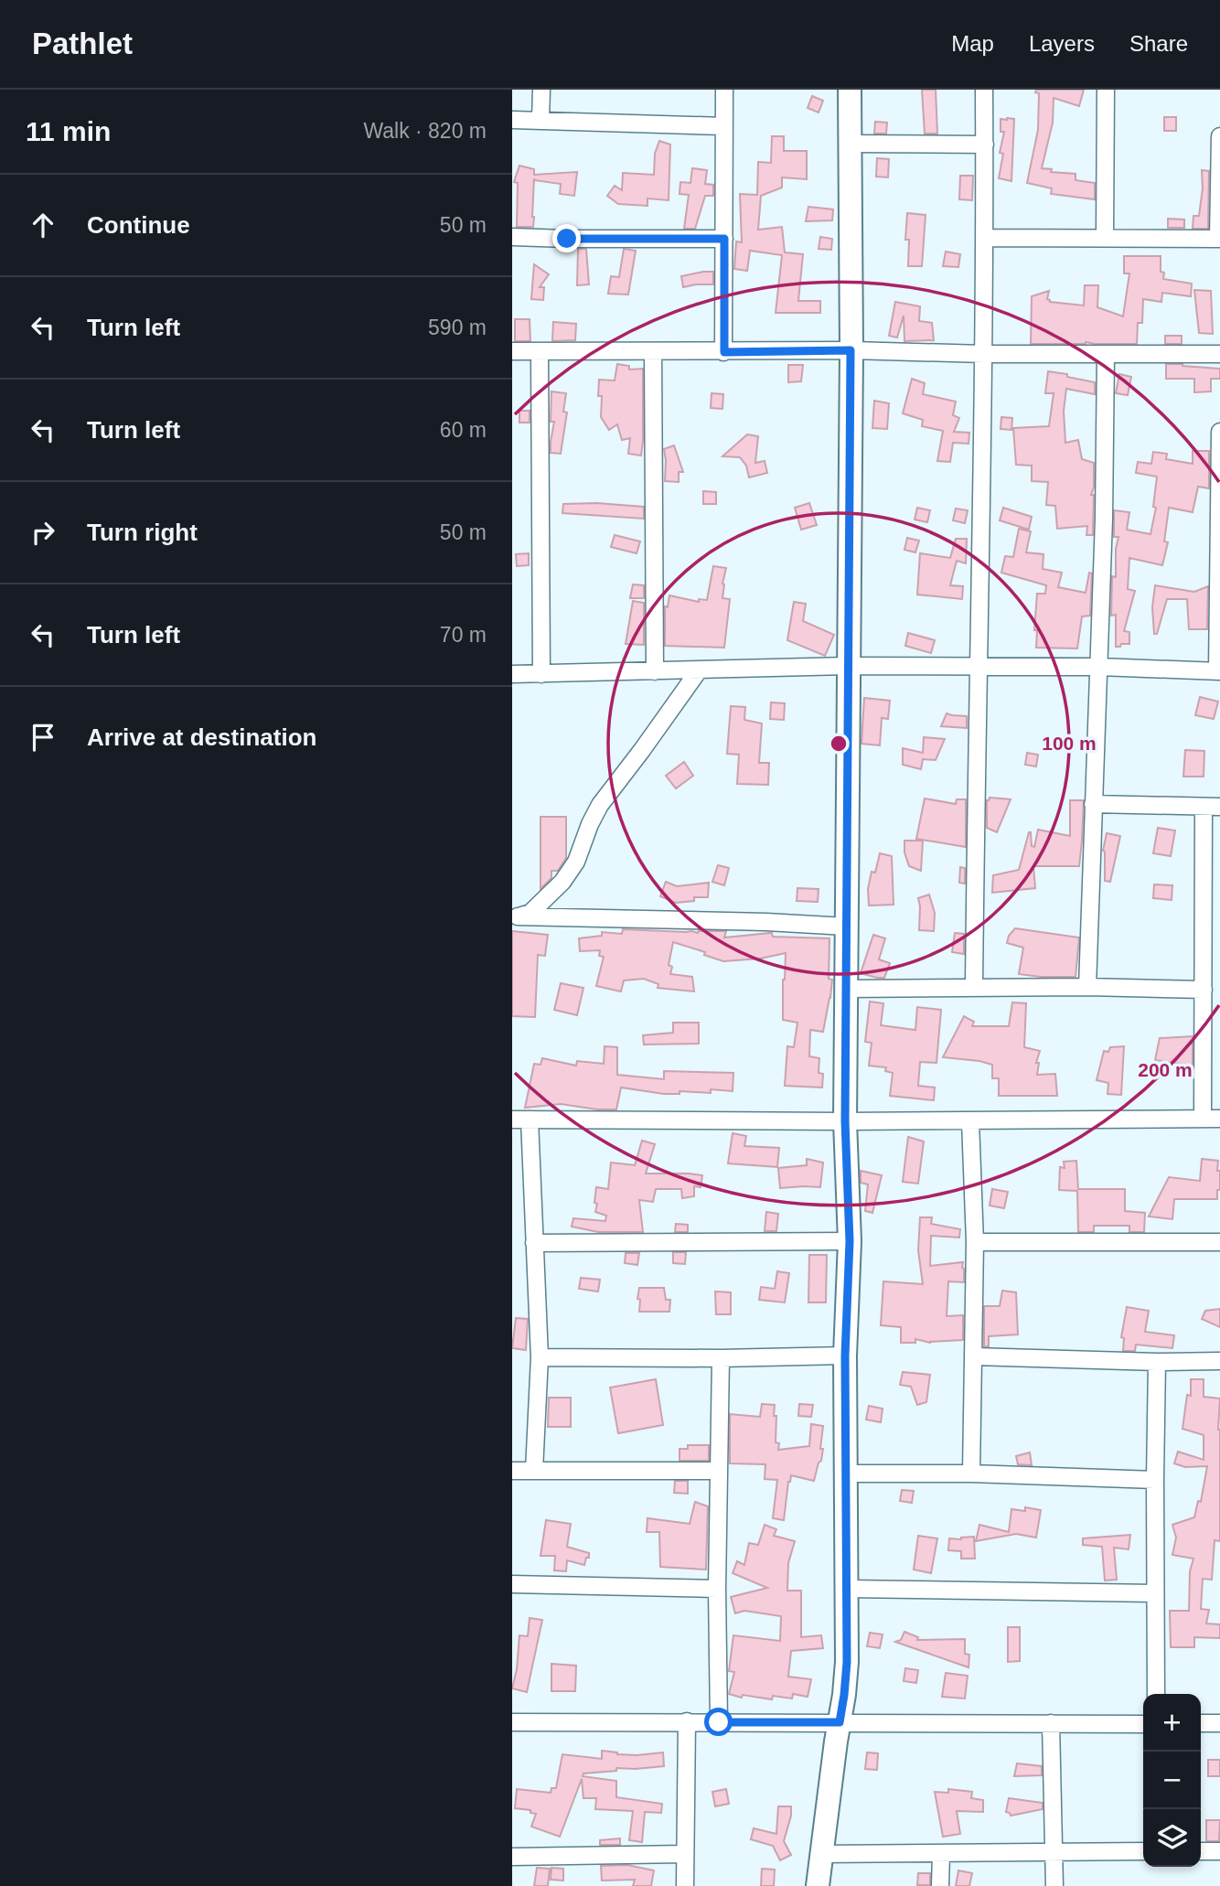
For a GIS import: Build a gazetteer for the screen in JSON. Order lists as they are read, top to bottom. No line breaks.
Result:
{"page":{"header":"Pathlet","nav":["Map","Layers","Share"],"heading":["11 min","Walk · 820 m"],"list":[["Continue","50 m"],["Turn left","590 m"],["Turn left","60 m"],["Turn right","50 m"],["Turn left","70 m"],"Arrive at destination"],"map_buttons":["+","−"]},"rings":["100 m","200 m"]}
